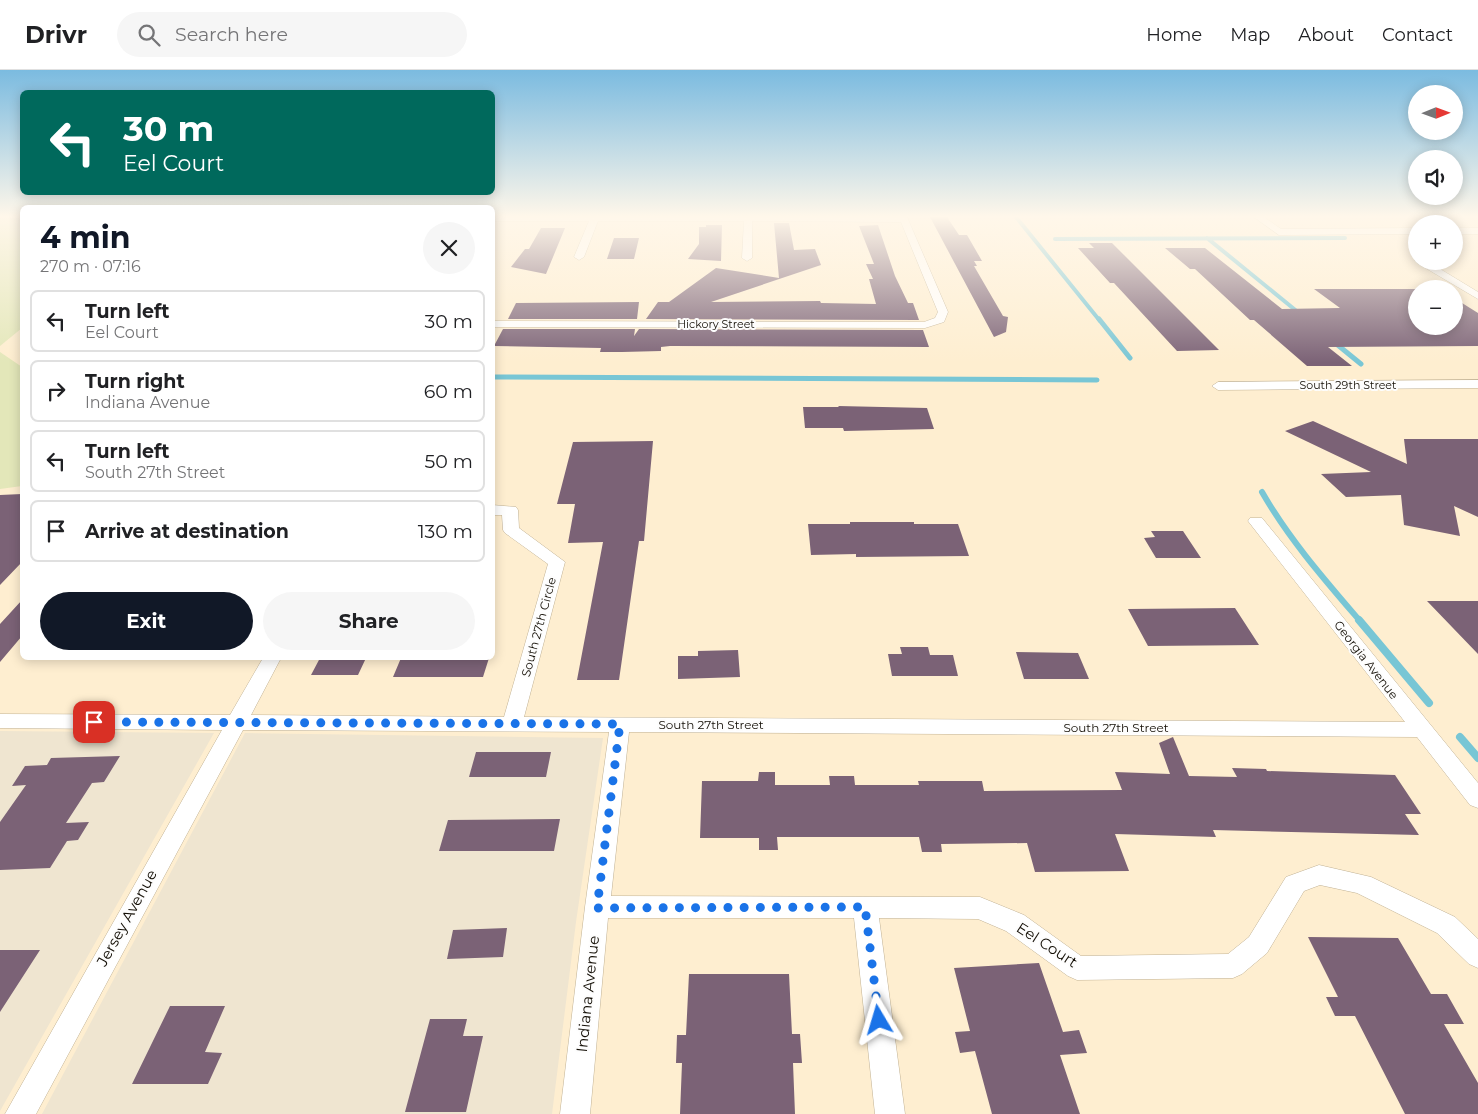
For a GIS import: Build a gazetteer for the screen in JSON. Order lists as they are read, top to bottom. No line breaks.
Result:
{"streets":{"street":["Hickory Street","South 29th Street","South 27th Circle","Georgia Avenue","South 27th Street","Jersey Avenue","Eel Court","Indiana Avenue"]},"crossings":[["South 27th Circle","South 27th Street"],["Georgia Avenue","South 27th Street"],["South 27th Street","Jersey Avenue"],["South 27th Street","Indiana Avenue"],["Eel Court","Indiana Avenue"]],"north":"right","page":{"header":"Drivr","search":"Search here","nav":["Home","Map","About","Contact"],"map_buttons":["+","−"],"turn":["30 m","Eel Court"],"heading":["4 min","270 m · 07:16"],"list":[{"name":"Turn left","note":"Eel Court","value":"30 m"},{"name":"Turn right","note":"Indiana Avenue","value":"60 m"},{"name":"Turn left","note":"South 27th Street","value":"50 m"},{"name":"Arrive at destination","value":"130 m"}],"buttons":["Exit","Share"]}}
